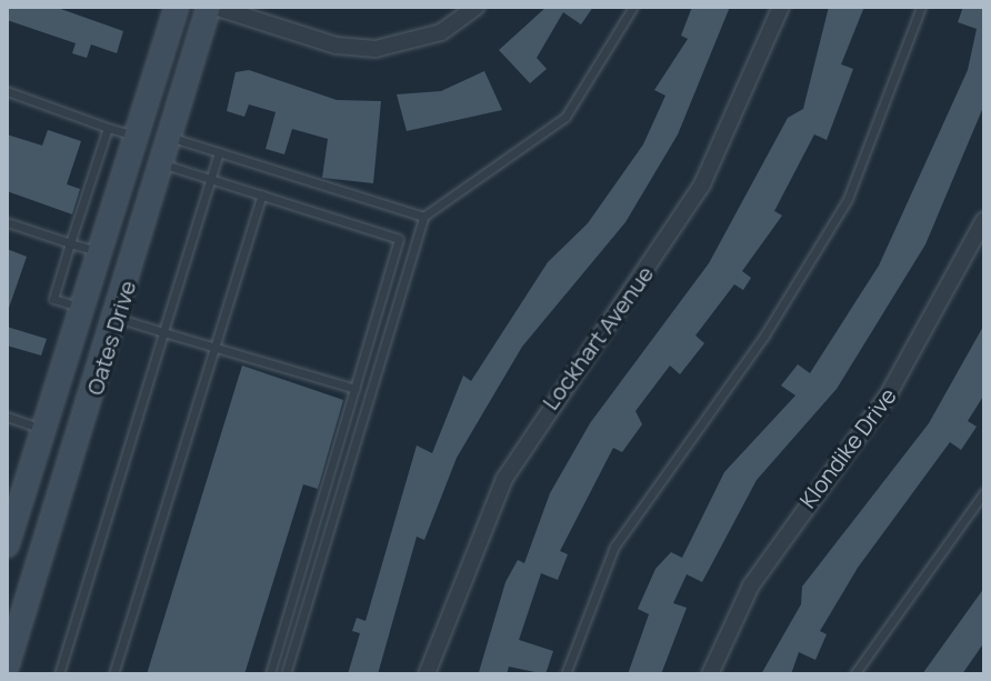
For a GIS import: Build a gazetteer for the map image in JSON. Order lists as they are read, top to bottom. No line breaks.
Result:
{"streets":{"main road":["Oates Drive"],"street":["Lockhart Avenue","Klondike Drive"]}}
